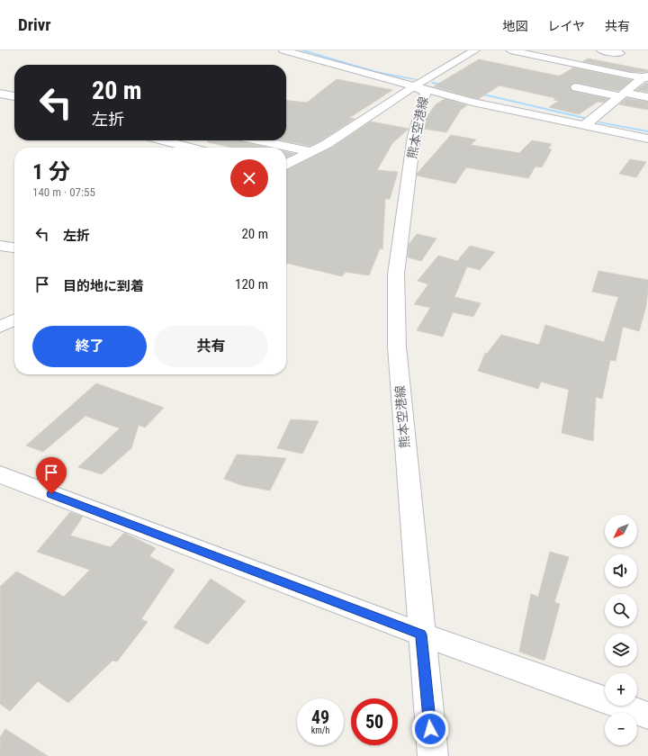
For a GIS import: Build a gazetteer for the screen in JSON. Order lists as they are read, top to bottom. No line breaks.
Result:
{"streets":{"street":["熊本空港線"]},"north":"bottom left","page":{"header":"Drivr","nav":["地図","レイヤ","共有"],"turn":["20 m","左折"],"heading":["1 分","140 m · 07:55"],"list":[{"name":"左折","value":"20 m"},{"name":"目的地に到着","value":"120 m"}],"buttons":["終了","共有"],"map_buttons":["+","−"],"speed":"49 km/h","limit":"50"}}
